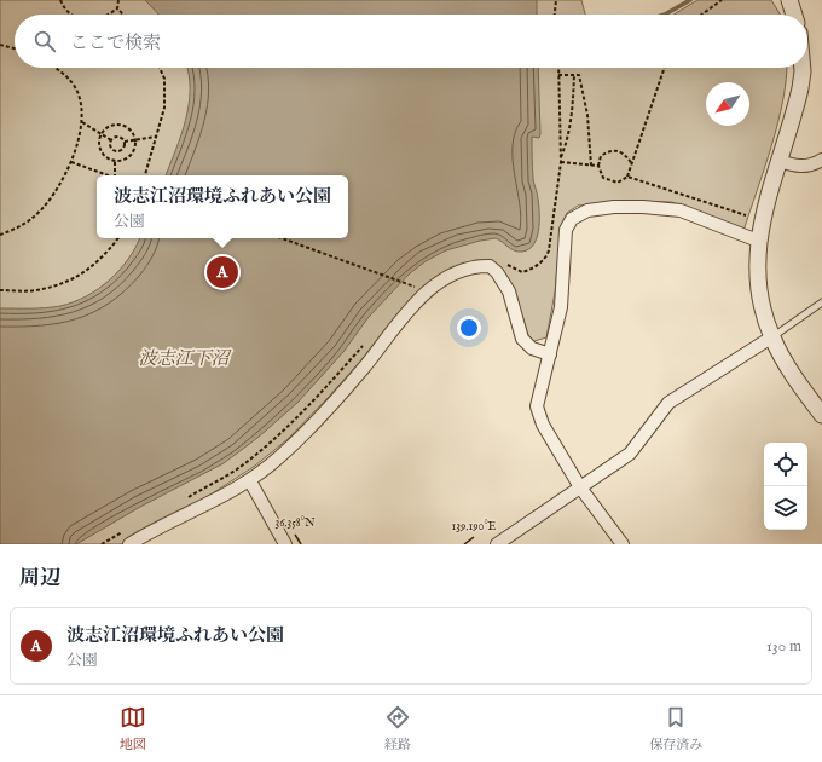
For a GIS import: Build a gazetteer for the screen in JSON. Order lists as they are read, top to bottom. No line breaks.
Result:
{"water":["波志江下沼"],"north":"bottom left","page":{"search":"ここで検索","popup":["波志江沼環境ふれあい公園","公園"],"pins":"A","heading":"周辺","list":[{"mark":"A","name":"波志江沼環境ふれあい公園","note":"公園","value":"130 m"}],"nav":["地図","経路","保存済み"]},"coordinates":["36.358°N","139.190°E"]}
